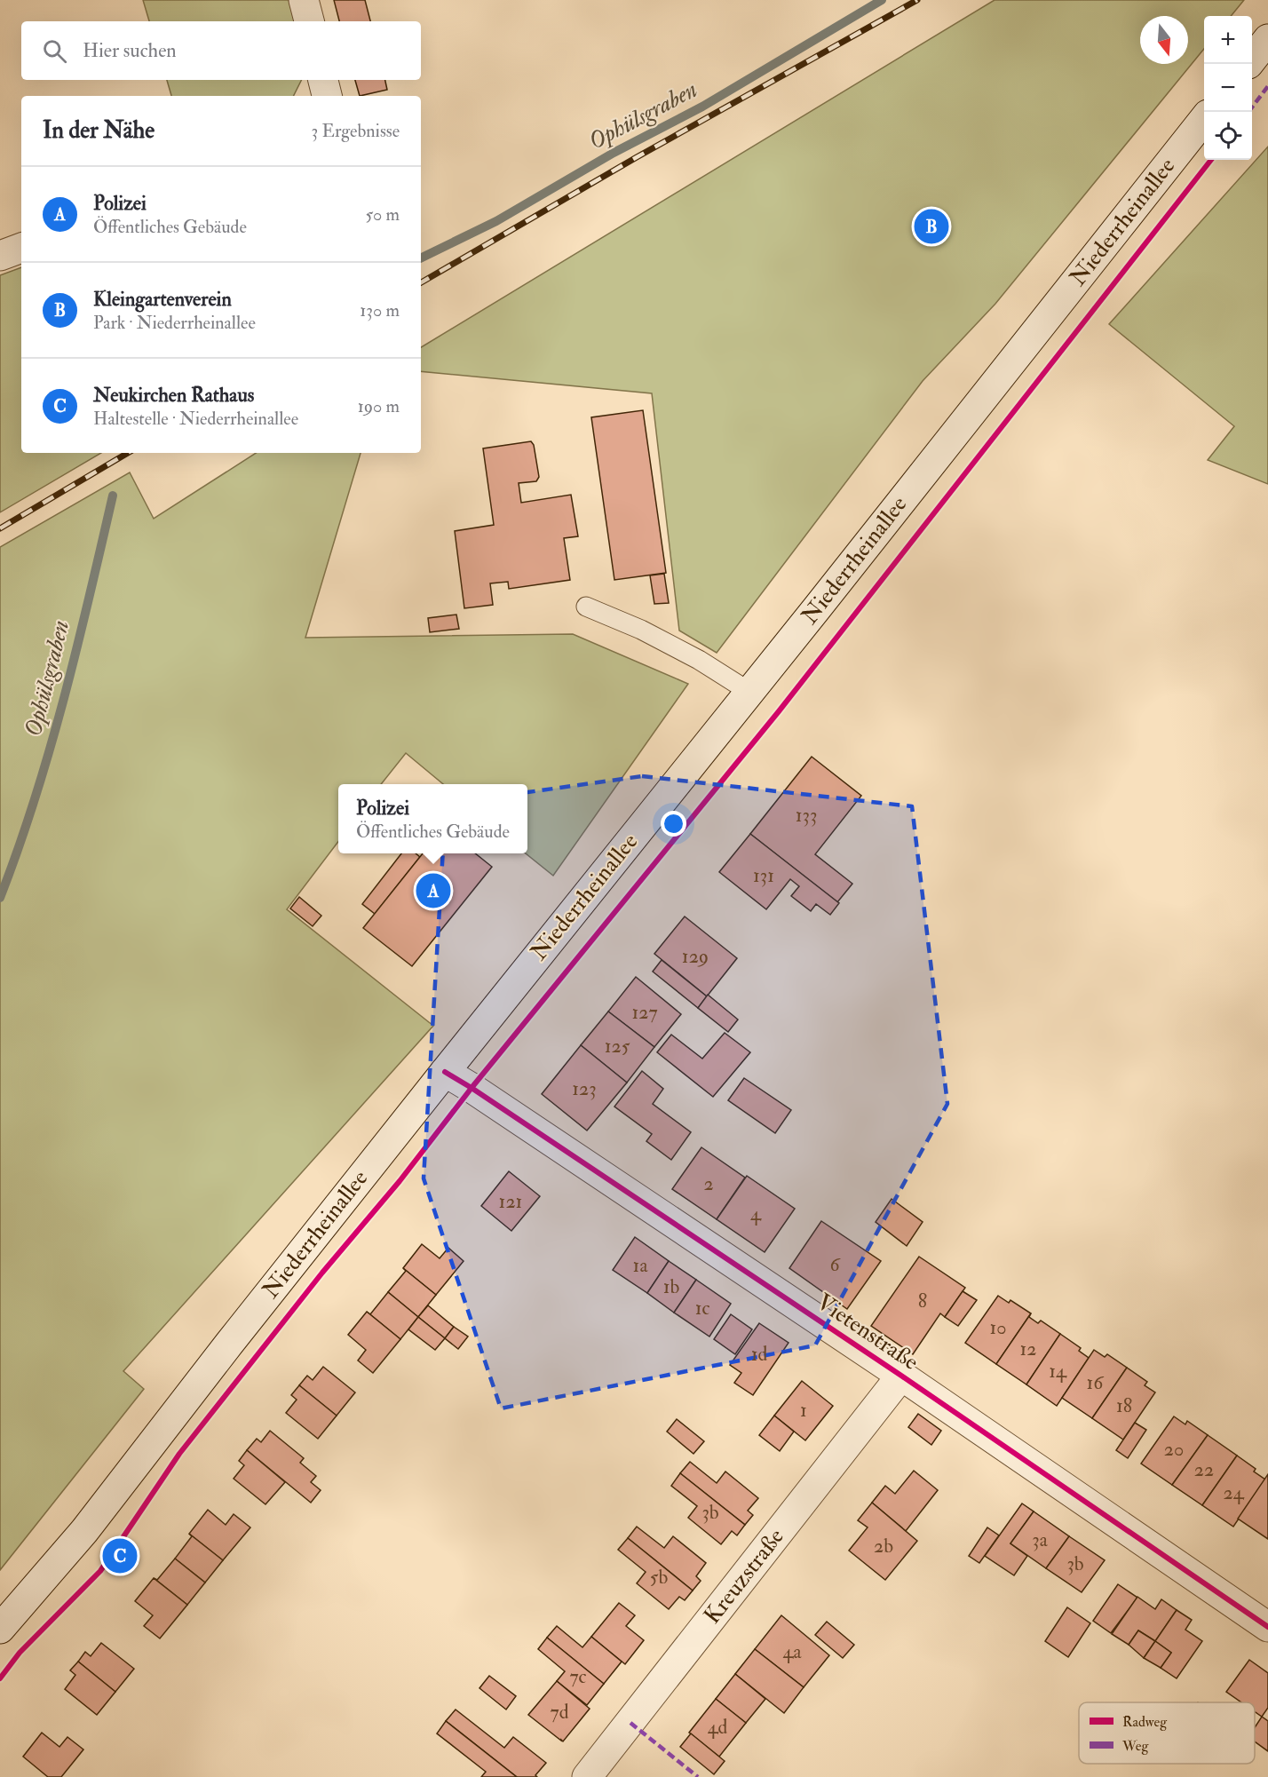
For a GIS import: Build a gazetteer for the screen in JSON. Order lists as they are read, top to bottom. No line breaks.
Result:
{"streets":{"main road":["Niederrheinallee","Vietenstraße","Kreuzstraße"]},"crossings":[["Niederrheinallee","Vietenstraße"],["Vietenstraße","Kreuzstraße"]],"water":["Ophülsgraben"],"house_numbers":["133","131","129","127","125","123","2","121","4","6","1a","1b","8","1c","10","12","1d","14","16","18","1","20","22","24","3b","3a","2b","3b","5b","4a","7c","7d","4d"],"legend":["Radweg","Weg"],"north":"bottom","page":{"map_buttons":["+","−"],"search":"Hier suchen","heading":["In der Nähe","3 Ergebnisse"],"list":[{"mark":"A","name":"Polizei","note":"Öffentliches Gebäude","value":"50 m"},{"mark":"B","name":"Kleingartenverein","note":"Park · Niederrheinallee","value":"130 m"},{"mark":"C","name":"Neukirchen Rathaus","note":"Haltestelle · Niederrheinallee","value":"190 m"}],"pins":["B","A","C"],"popup":["Polizei","Öffentliches Gebäude"]}}
